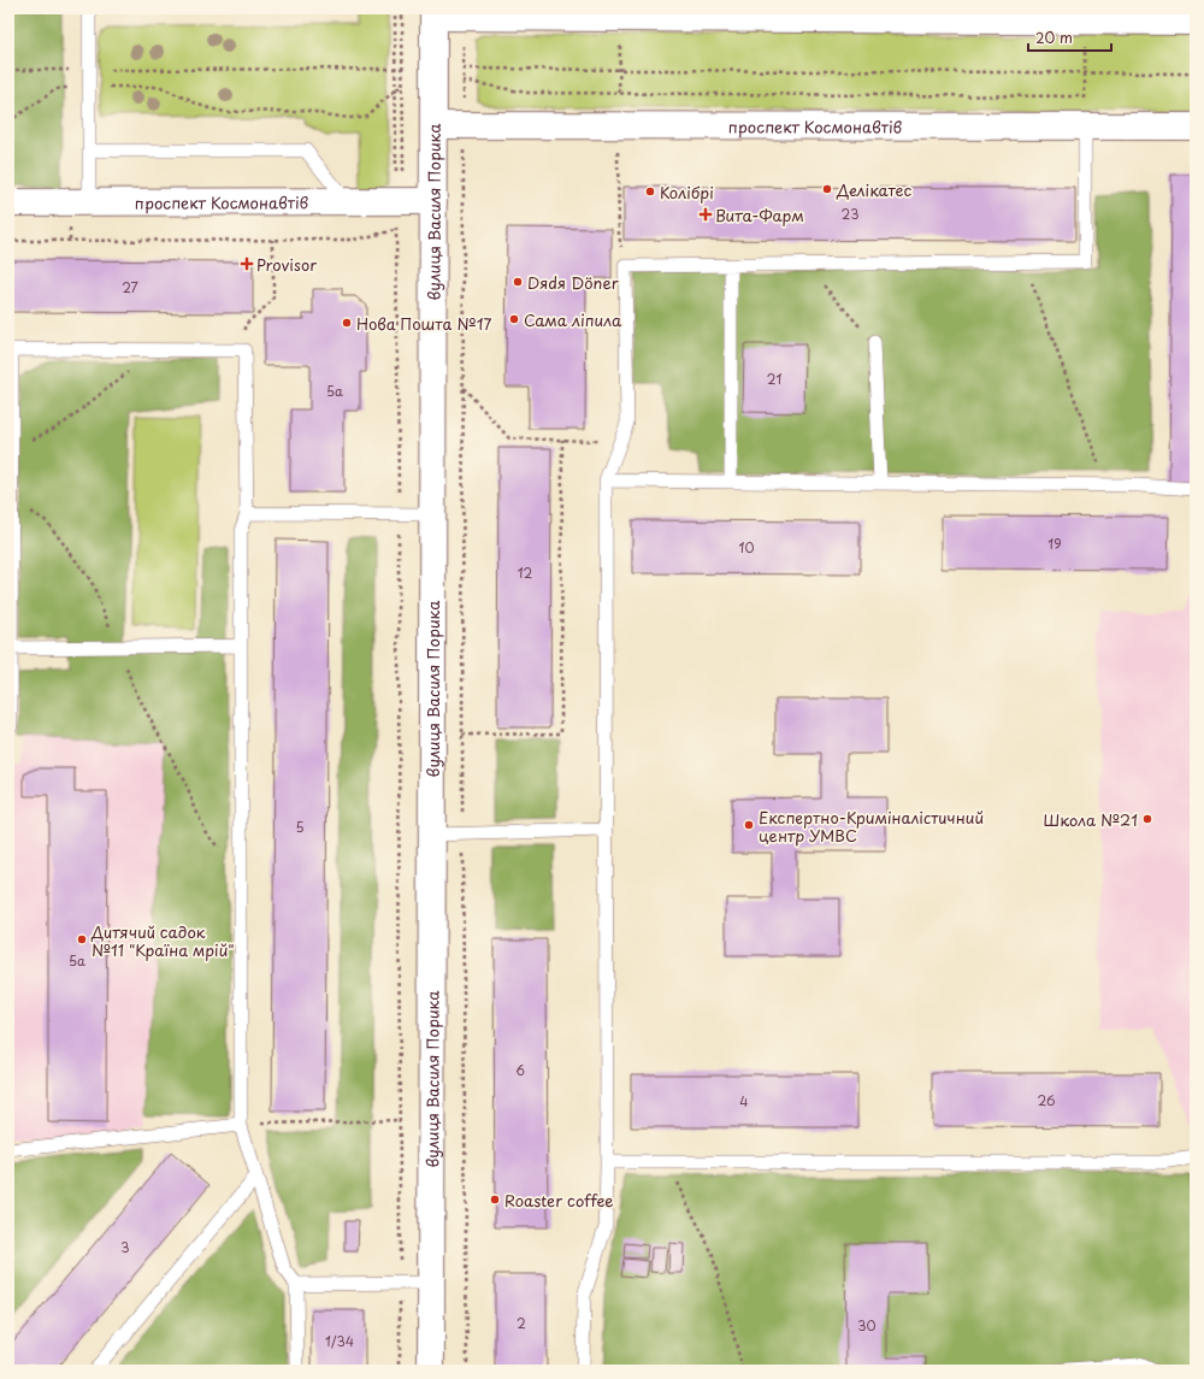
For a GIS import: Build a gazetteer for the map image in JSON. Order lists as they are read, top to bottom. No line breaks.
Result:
{"streets":{"street":["проспект Космонавтів","вулиця Василя Порика"]},"crossings":[["проспект Космонавтів","вулиця Василя Порика"]],"places":{"other":["Делікатес","Колібрі","Dяdя Döner","Сама ліпила","Нова Пошта №17","Школа №21","Експертно-Криміналістичний центр УМВС","Дитячий садок №11 \"Країна мрій\"","Roaster coffee"],"health":["Вита-Фарм","Provisor"]},"house_numbers":["23","27","21","5а","19","10","12","5","5а","6","26","4","3","2","30","1/34"],"scale_bar":"20 m"}
